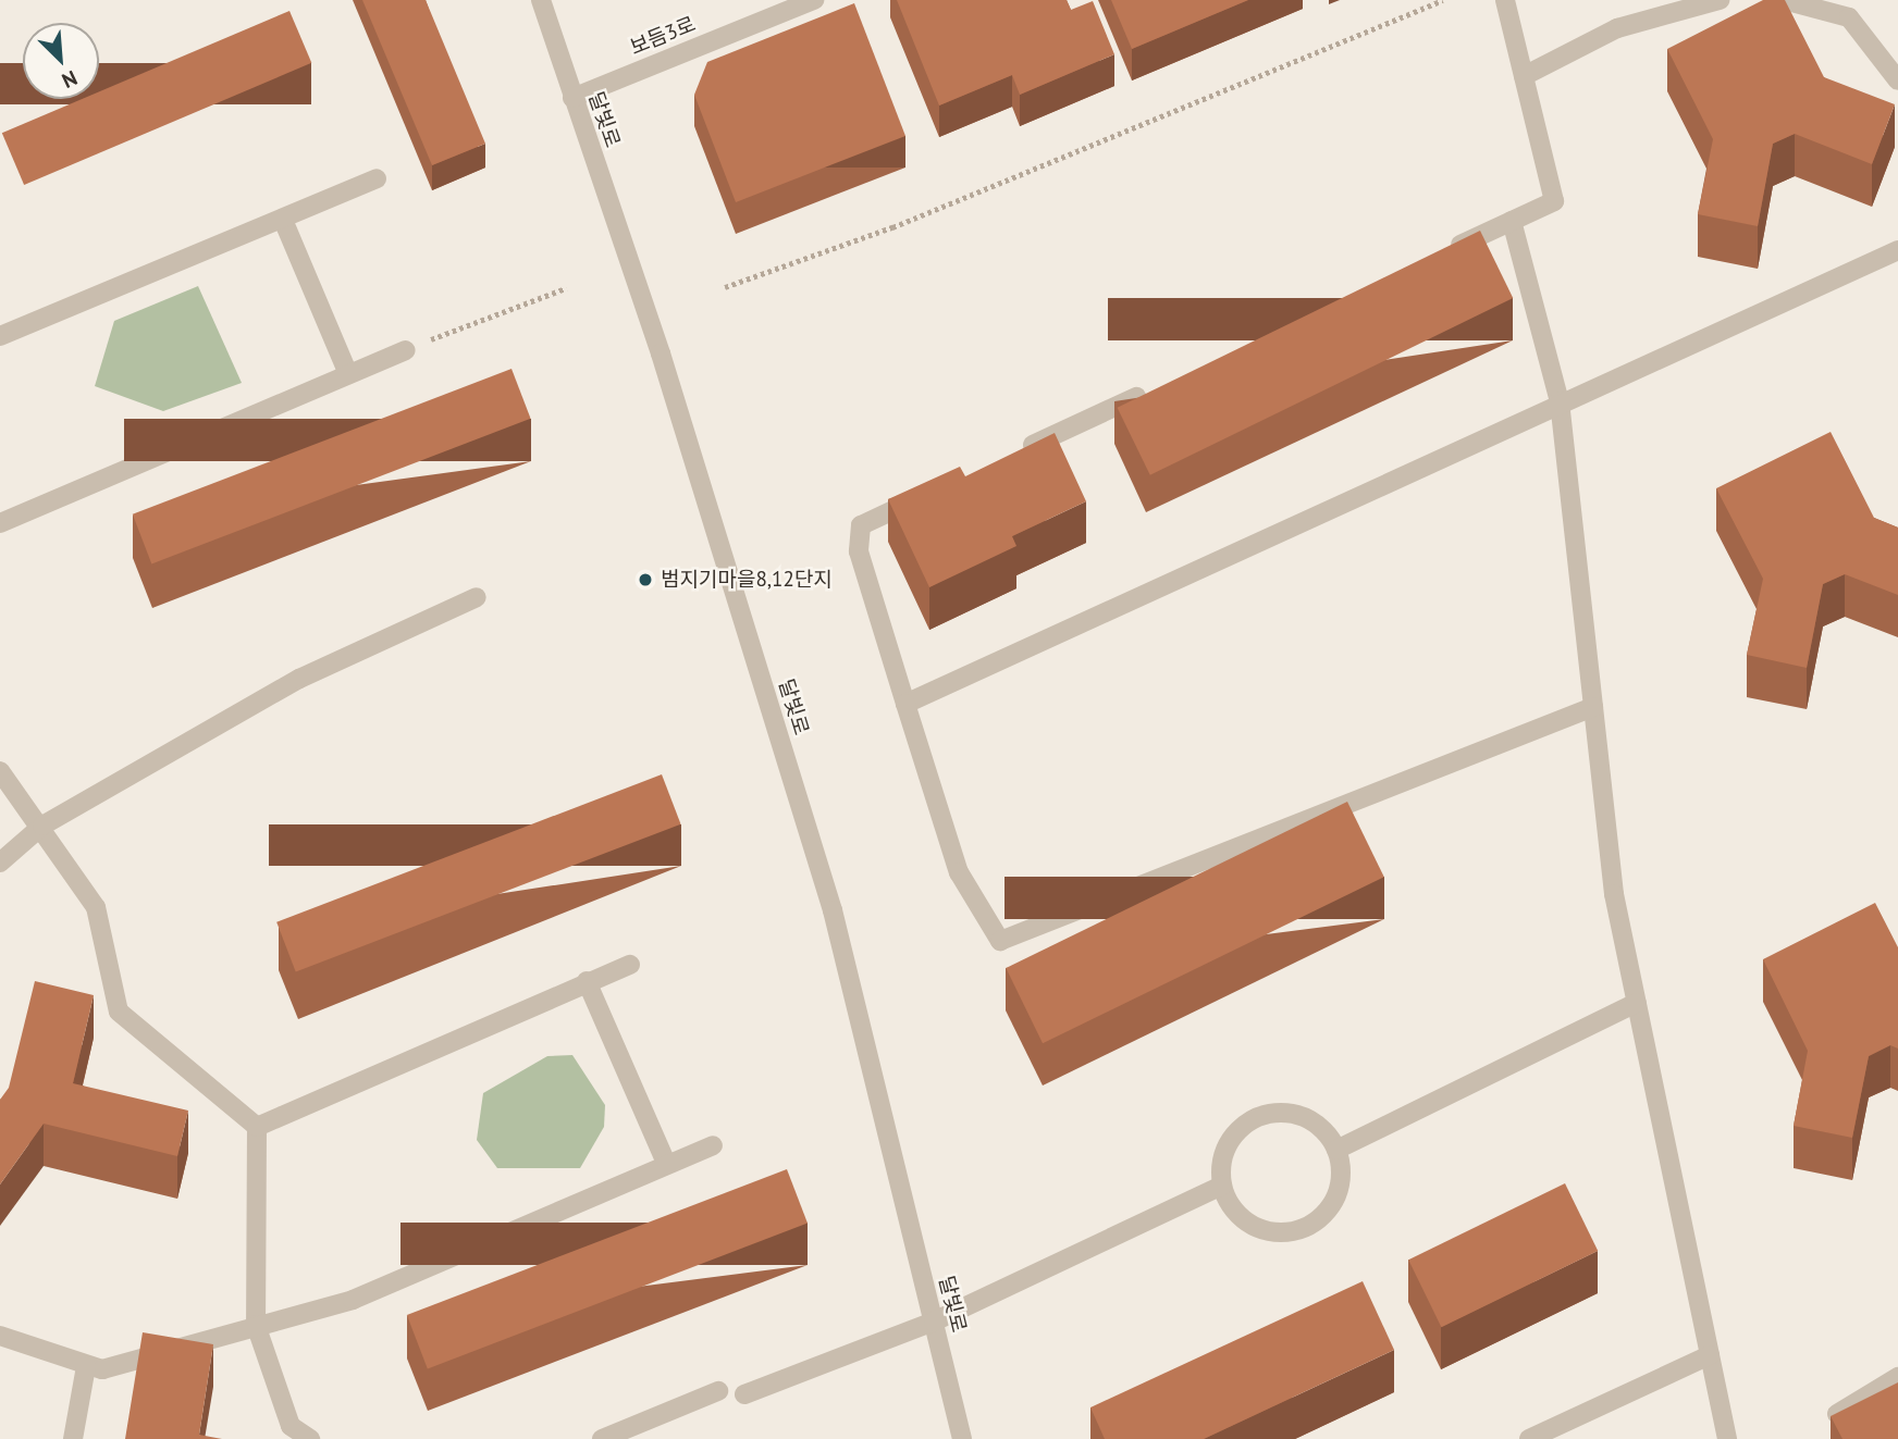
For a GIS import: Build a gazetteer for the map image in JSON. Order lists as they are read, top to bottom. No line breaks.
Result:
{"streets":{"street":["보듬3로","달빛로"]},"crossings":[["보듬3로","달빛로"]],"places":["범지기마을8,12단지"],"north":"bottom right"}
